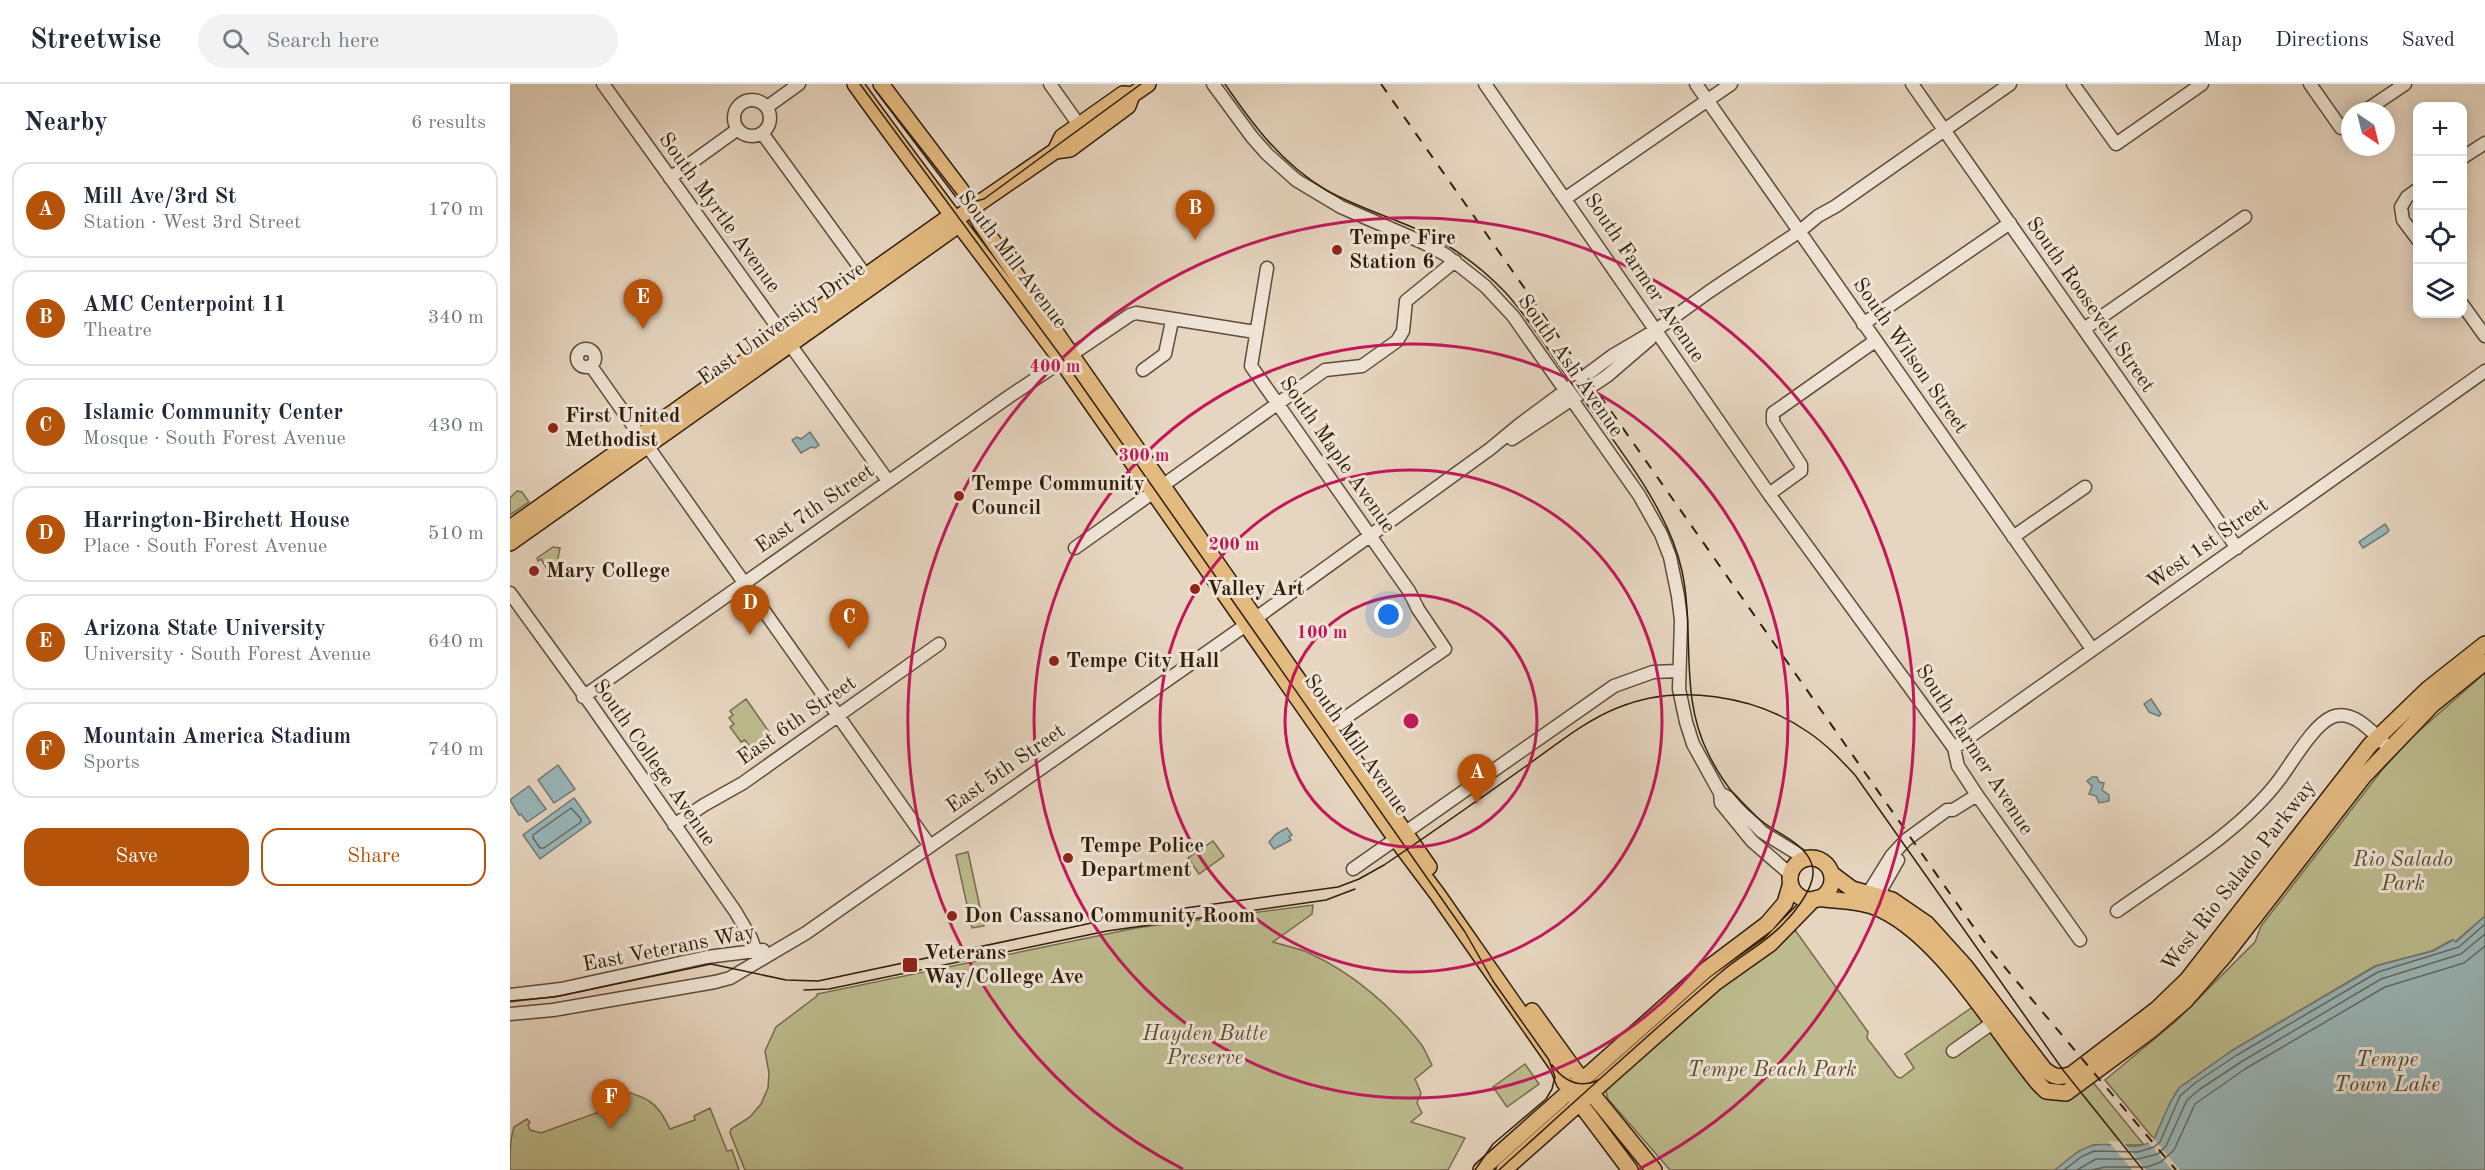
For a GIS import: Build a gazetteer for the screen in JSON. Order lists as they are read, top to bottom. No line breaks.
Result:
{"streets":{"main road":["South Mill Avenue","East University Drive","West Rio Salado Parkway"],"street":["South Myrtle Avenue","South Farmer Avenue","South Roosevelt Street","South Wilson Street","South Ash Avenue","South Maple Avenue","East 7th Street","West 1st Street","East 6th Street","South College Avenue","East 5th Street","East Veterans Way"]},"crossings":[["South Myrtle Avenue","East University Drive"],["South Myrtle Avenue","East 7th Street"],["South Mill Avenue","East University Drive"],["South Mill Avenue","South Maple Avenue"],["South Mill Avenue","East 7th Street"],["South Mill Avenue","East 5th Street"],["South Farmer Avenue","West 1st Street"],["South Farmer Avenue","East 5th Street"],["South Roosevelt Street","West 1st Street"],["South Roosevelt Street","East 5th Street"],["South Wilson Street","West 1st Street"],["South Wilson Street","East 5th Street"],["South Ash Avenue","East 5th Street"],["South Ash Avenue","West Rio Salado Parkway"],["South Maple Avenue","East 7th Street"],["South Maple Avenue","East 5th Street"],["East 7th Street","South College Avenue"],["East 6th Street","South College Avenue"],["South College Avenue","East Veterans Way"],["East 5th Street","East Veterans Way"]],"water":["Tempe Town Lake"],"parks":["Rio Salado Park","Hayden Butte Preserve","Tempe Beach Park"],"places":{"other":["Tempe Fire Station 6","First United Methodist","Tempe Community Council","Mary College","Valley Art","Tempe City Hall","Tempe Police Department","Don Cassano Community Room"],"transit":["Veterans Way/College Ave"]},"north":"bottom right","page":{"header":"Streetwise","search":"Search here","nav":["Map","Directions","Saved"],"heading":["Nearby","6 results"],"map_buttons":["+","−"],"list":[{"mark":"A","name":"Mill Ave/3rd St","note":"Station · West 3rd Street","value":"170 m"},{"mark":"B","name":"AMC Centerpoint 11","note":"Theatre","value":"340 m"},{"mark":"C","name":"Islamic Community Center","note":"Mosque · South Forest Avenue","value":"430 m"},{"mark":"D","name":"Harrington-Birchett House","note":"Place · South Forest Avenue","value":"510 m"},{"mark":"E","name":"Arizona State University","note":"University · South Forest Avenue","value":"640 m"},{"mark":"F","name":"Mountain America Stadium","note":"Sports","value":"740 m"}],"pins":["B","E","D","C","A","F"],"buttons":["Save","Share"]},"rings":["400 m","300 m","200 m","100 m"]}
